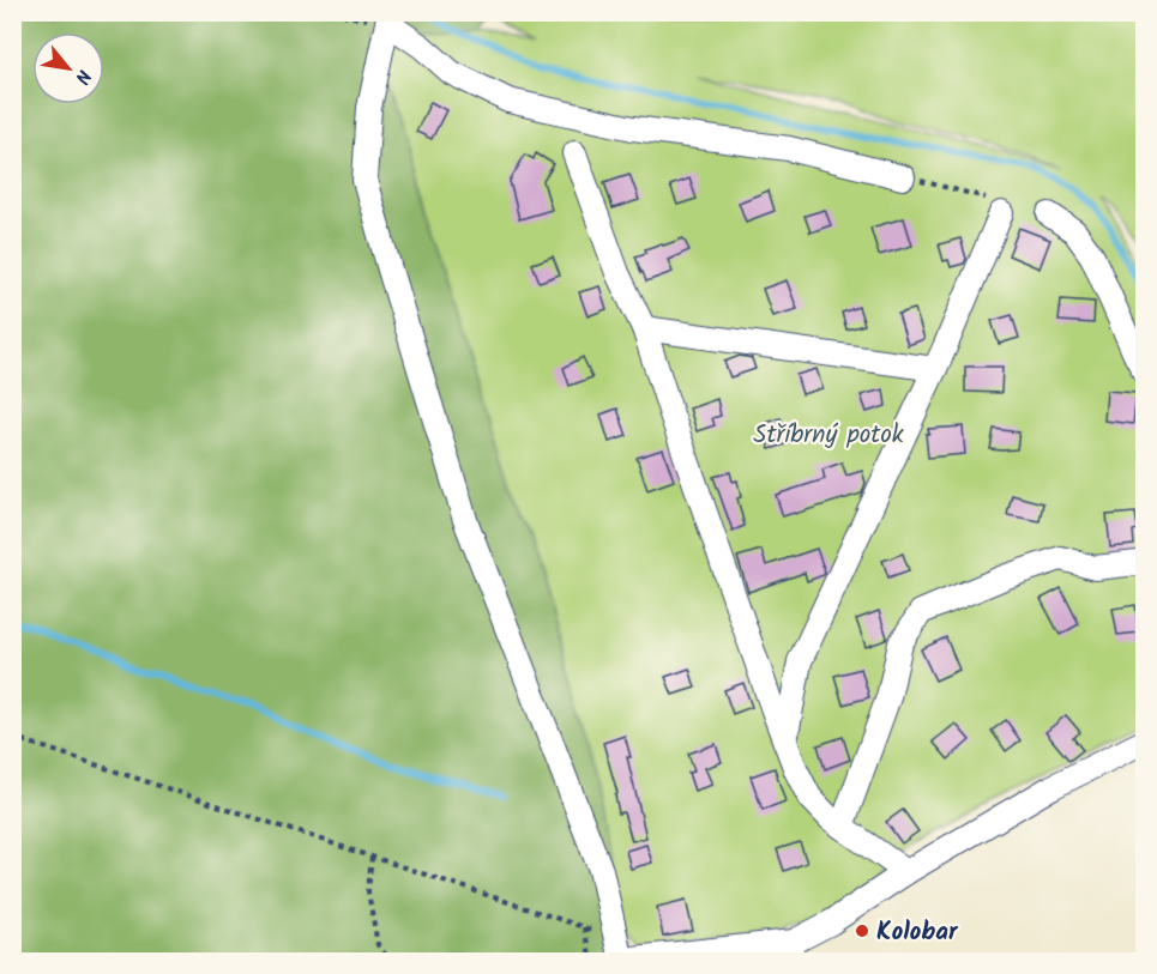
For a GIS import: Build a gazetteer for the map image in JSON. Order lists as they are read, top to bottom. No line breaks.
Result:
{"parks":["Stříbrný potok"],"places":["Kolobar"],"north":"bottom right"}
